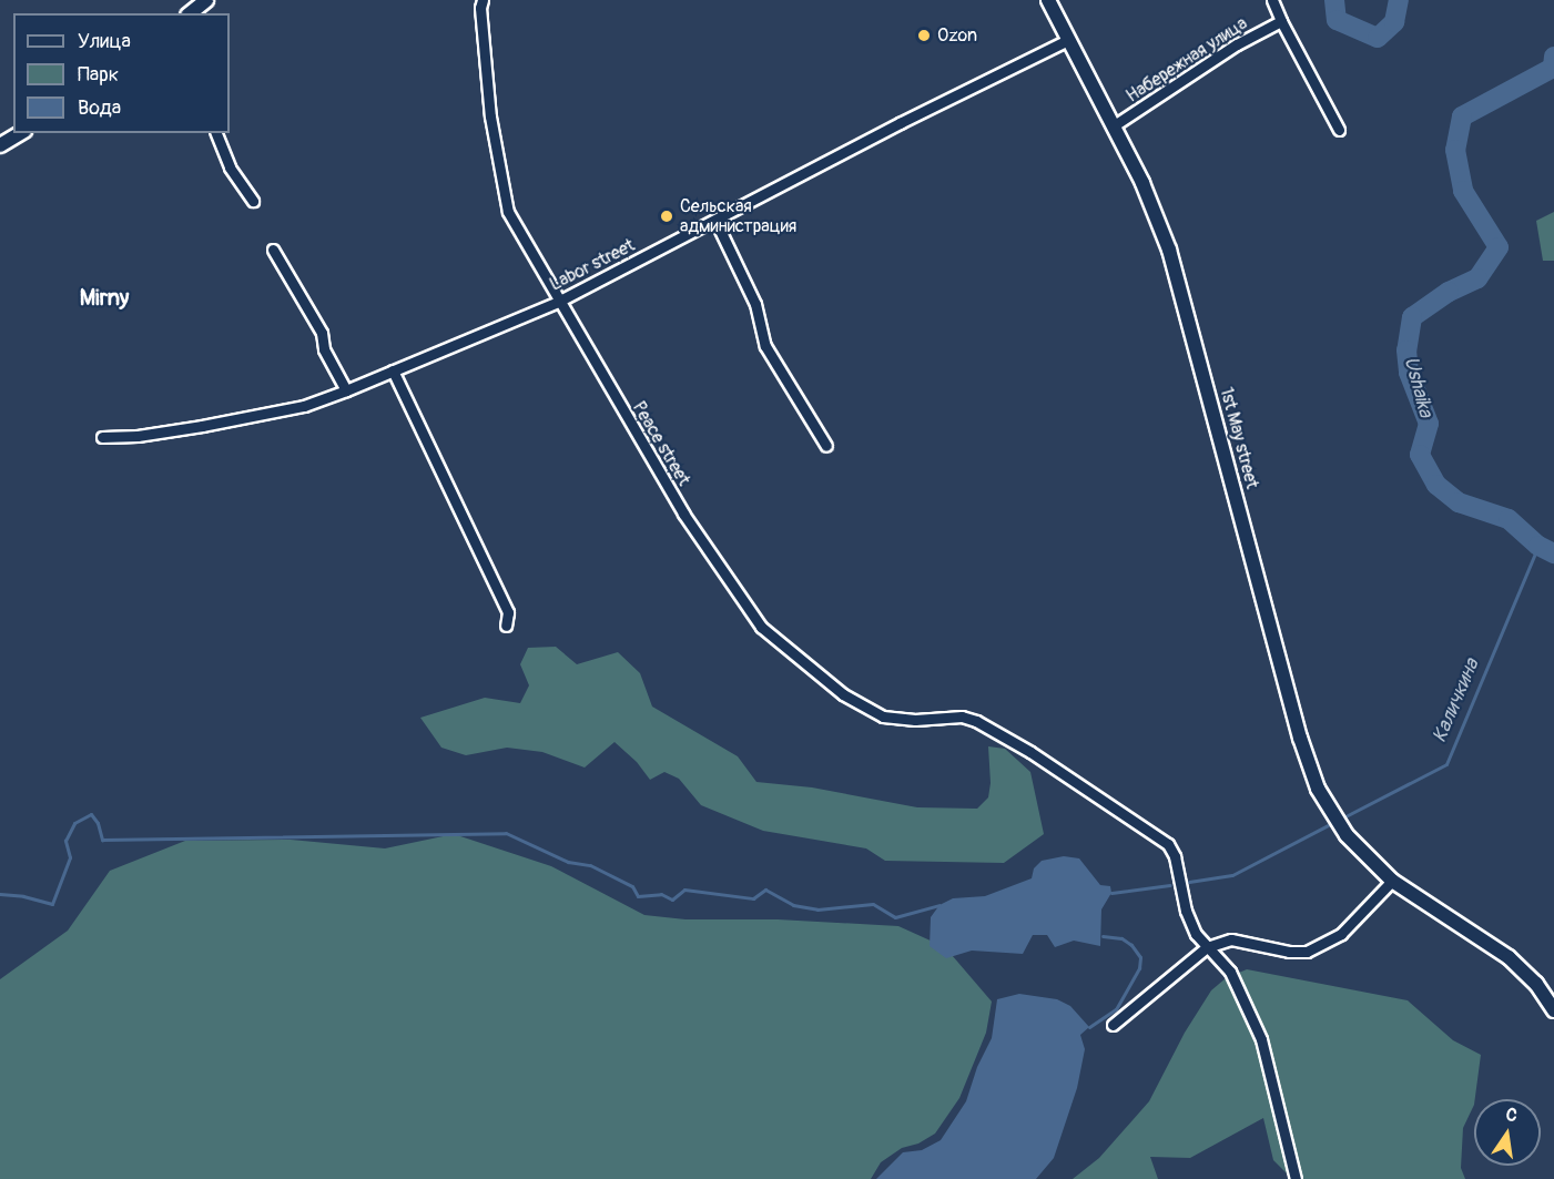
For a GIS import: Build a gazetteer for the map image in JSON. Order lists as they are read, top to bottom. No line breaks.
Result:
{"streets":{"street":["Набережная улица","Labor street","1st May street","Peace street"]},"crossings":[["Набережная улица","1st May street"],["Labor street","1st May street"],["Labor street","Peace street"]],"districts":["Mirny"],"water":["Ushaika","Каличкина"],"places":["Ozon","Сельская администрация"],"legend":["Улица","Парк","Вода"],"north":"top"}
